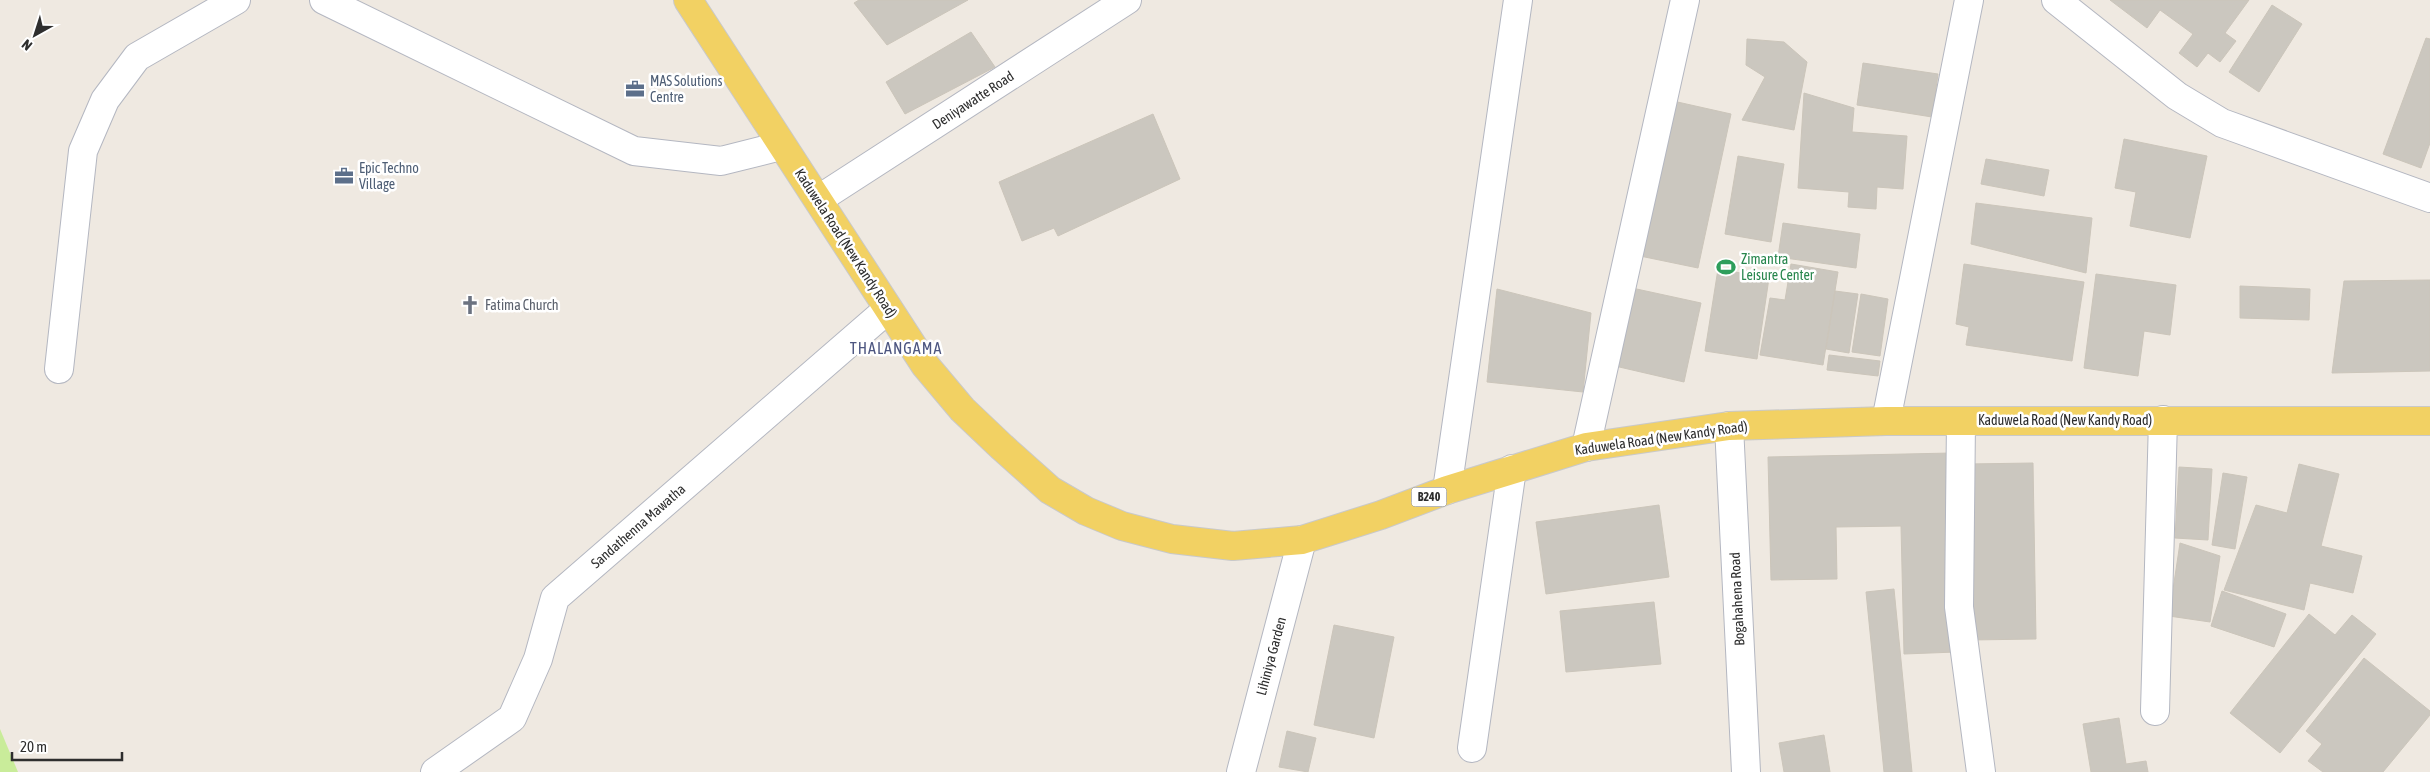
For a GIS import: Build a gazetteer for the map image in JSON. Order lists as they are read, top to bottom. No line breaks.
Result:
{"streets":{"main road":["Kaduwela Road (New Kandy Road)","B240"],"street":["Deniyawatte Road","Sandathenna Mawatha","Bogahahena Road","Lihiniya Garden"]},"crossings":[["Deniyawatte Road","Kaduwela Road (New Kandy Road)"],["Kaduwela Road (New Kandy Road)","Sandathenna Mawatha"],["Kaduwela Road (New Kandy Road)","Bogahahena Road"],["Kaduwela Road (New Kandy Road)","Lihiniya Garden"]],"districts":["THALANGAMA"],"places":{"office":["MAS Solutions Centre","Epic Techno Village"],"sports":["Zimantra Leisure Center"],"church":["Fatima Church"]},"scale_bar":"20 m","north":"bottom left"}
